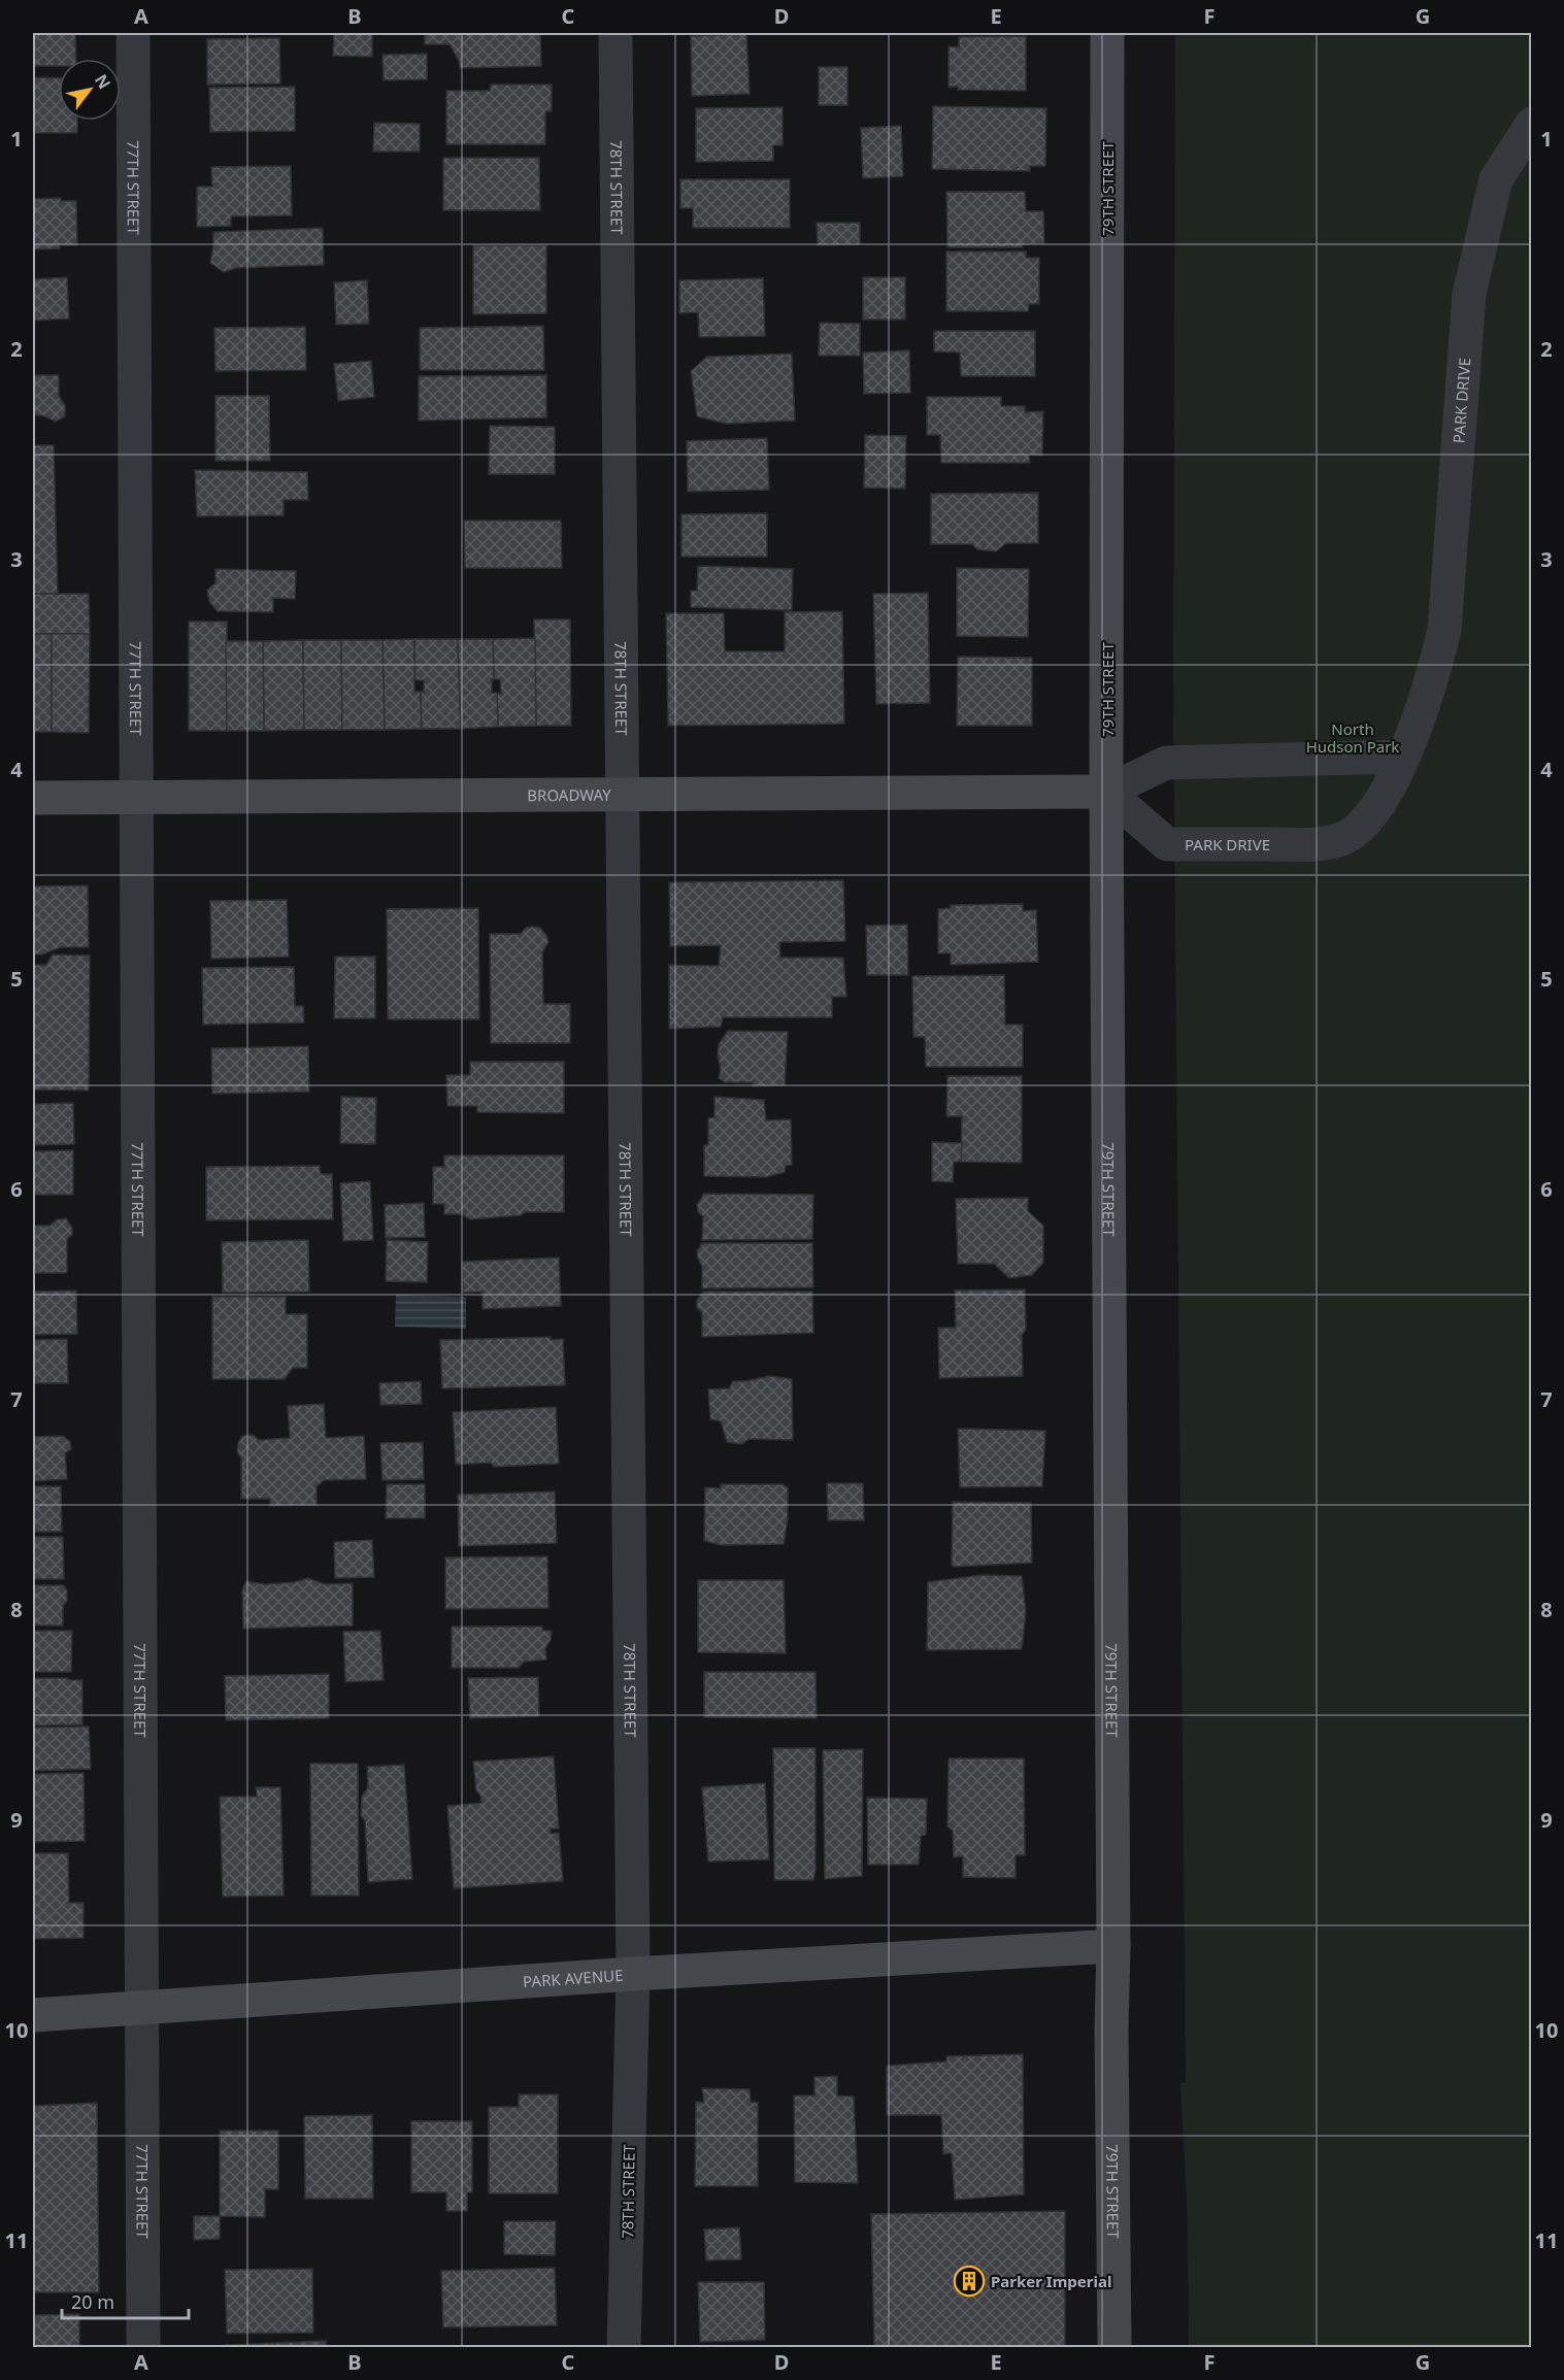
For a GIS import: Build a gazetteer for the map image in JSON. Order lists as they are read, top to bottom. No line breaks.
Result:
{"streets":{"street":["77TH STREET","78TH STREET","79TH STREET","PARK DRIVE","BROADWAY","PARK AVENUE"]},"crossings":[["77TH STREET","BROADWAY"],["77TH STREET","PARK AVENUE"],["78TH STREET","BROADWAY"],["78TH STREET","PARK AVENUE"],["79TH STREET","PARK DRIVE"],["79TH STREET","BROADWAY"],["79TH STREET","PARK AVENUE"],["PARK DRIVE","BROADWAY"]],"parks":["North Hudson Park"],"places":{"building":["Parker Imperial"]},"scale_bar":"20 m","north":"top right","grid":{"columns":["A","B","C","D","E","F","G"],"rows":["1","2","3","4","5","6","7","8","9","10","11"]}}
